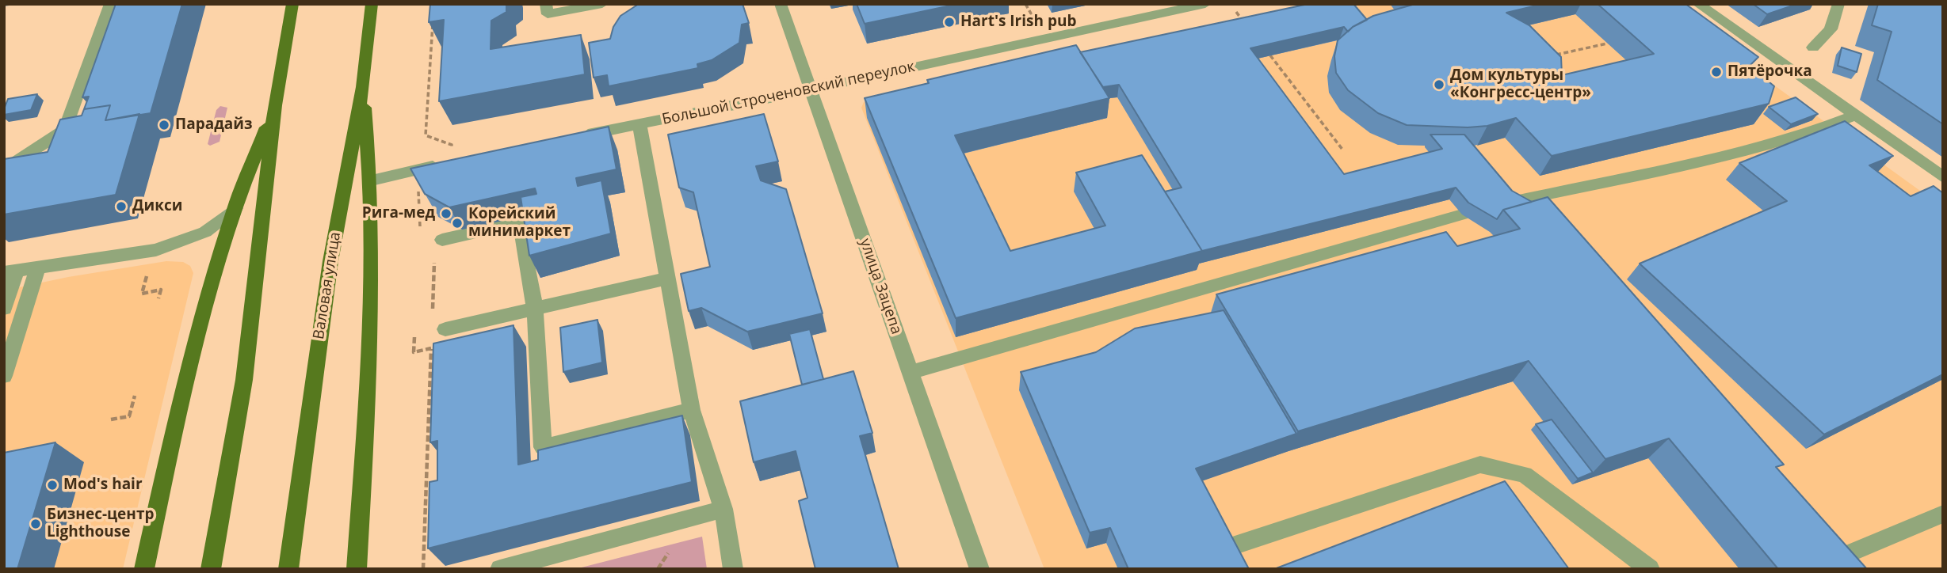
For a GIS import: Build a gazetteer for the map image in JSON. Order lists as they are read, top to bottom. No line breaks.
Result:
{"streets":{"main road":["Валовая улица"],"street":["Большой Строченовский переулок","улица Зацепа"]},"crossings":[["Большой Строченовский переулок","улица Зацепа"]],"places":["Hart's Irish pub","Пятёрочка","Дом культуры «Конгресс-центр»","Парадайз","Дикси","Рига-мед","Корейский минимаркет","Mod's hair","Бизнес-центр Lighthouse"]}
